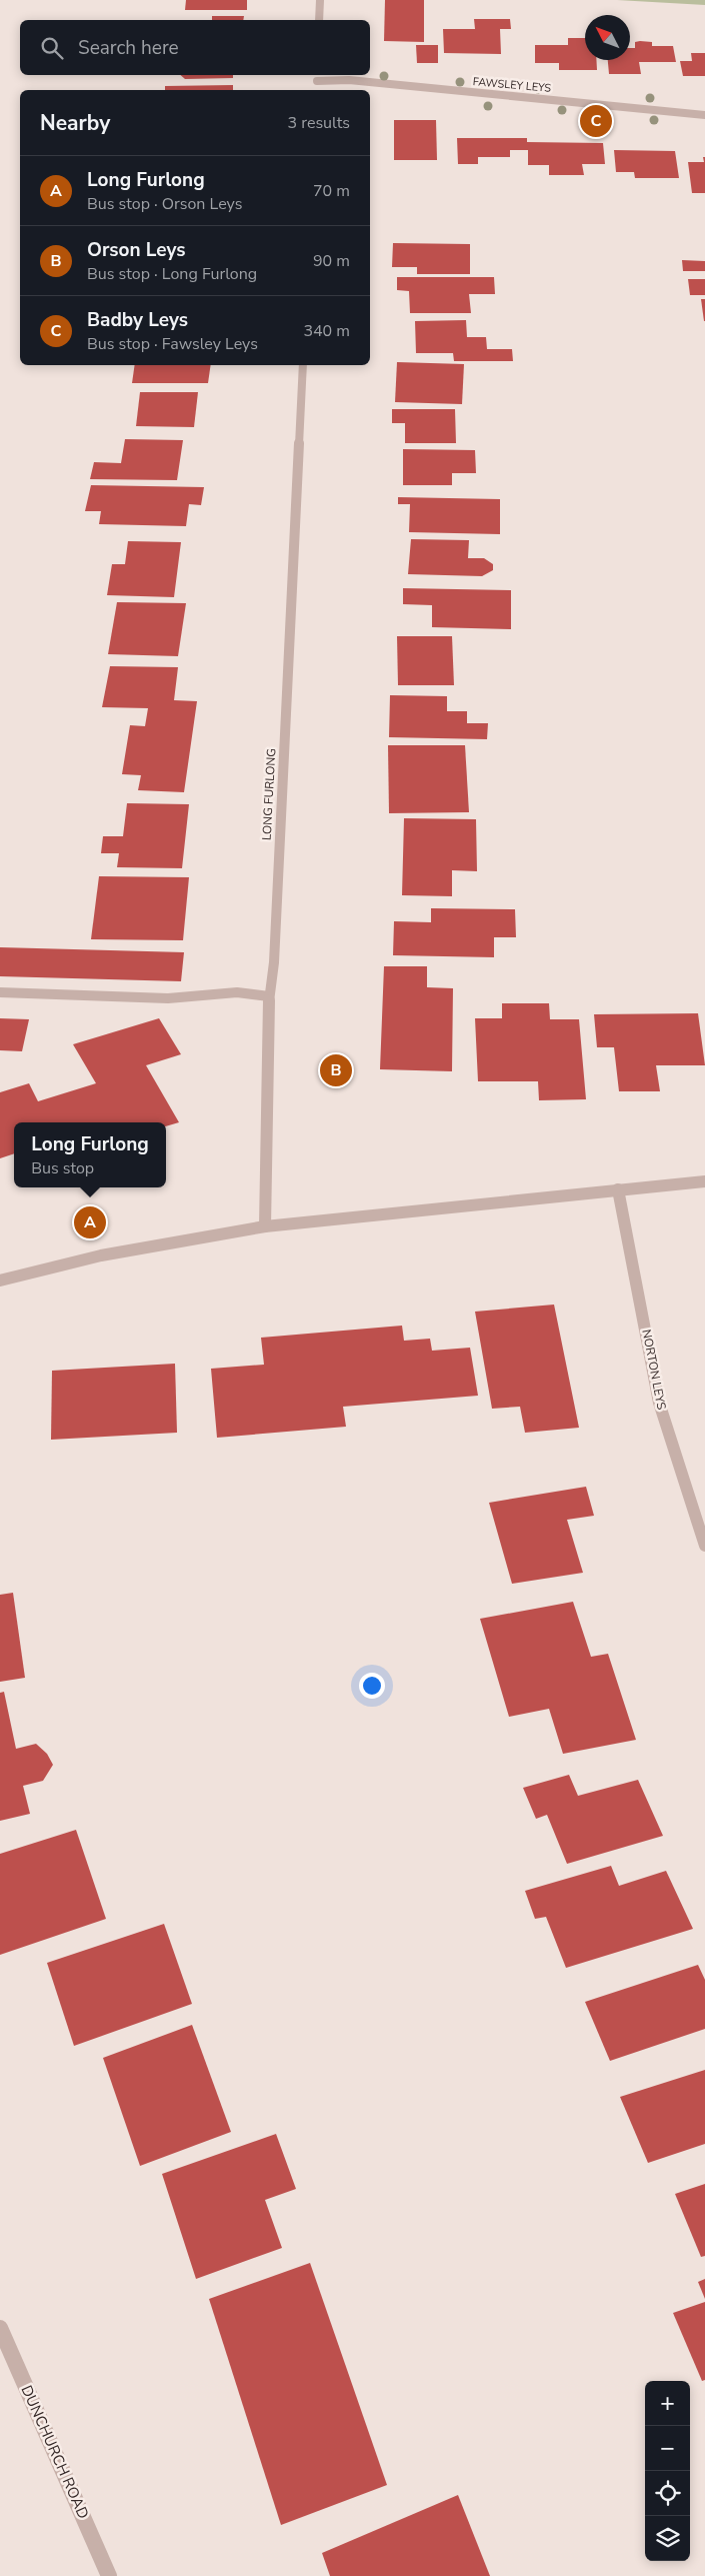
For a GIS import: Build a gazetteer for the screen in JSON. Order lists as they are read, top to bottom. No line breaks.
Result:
{"streets":{"street":["FAWSLEY LEYS","LONG FURLONG","NORTON LEYS","DUNCHURCH ROAD"]},"north":"top left","page":{"search":"Search here","heading":["Nearby","3 results"],"pins":["C","B","A"],"list":[{"mark":"A","name":"Long Furlong","note":"Bus stop · Orson Leys","value":"70 m"},{"mark":"B","name":"Orson Leys","note":"Bus stop · Long Furlong","value":"90 m"},{"mark":"C","name":"Badby Leys","note":"Bus stop · Fawsley Leys","value":"340 m"}],"popup":["Long Furlong","Bus stop"],"map_buttons":["+","−"]}}
